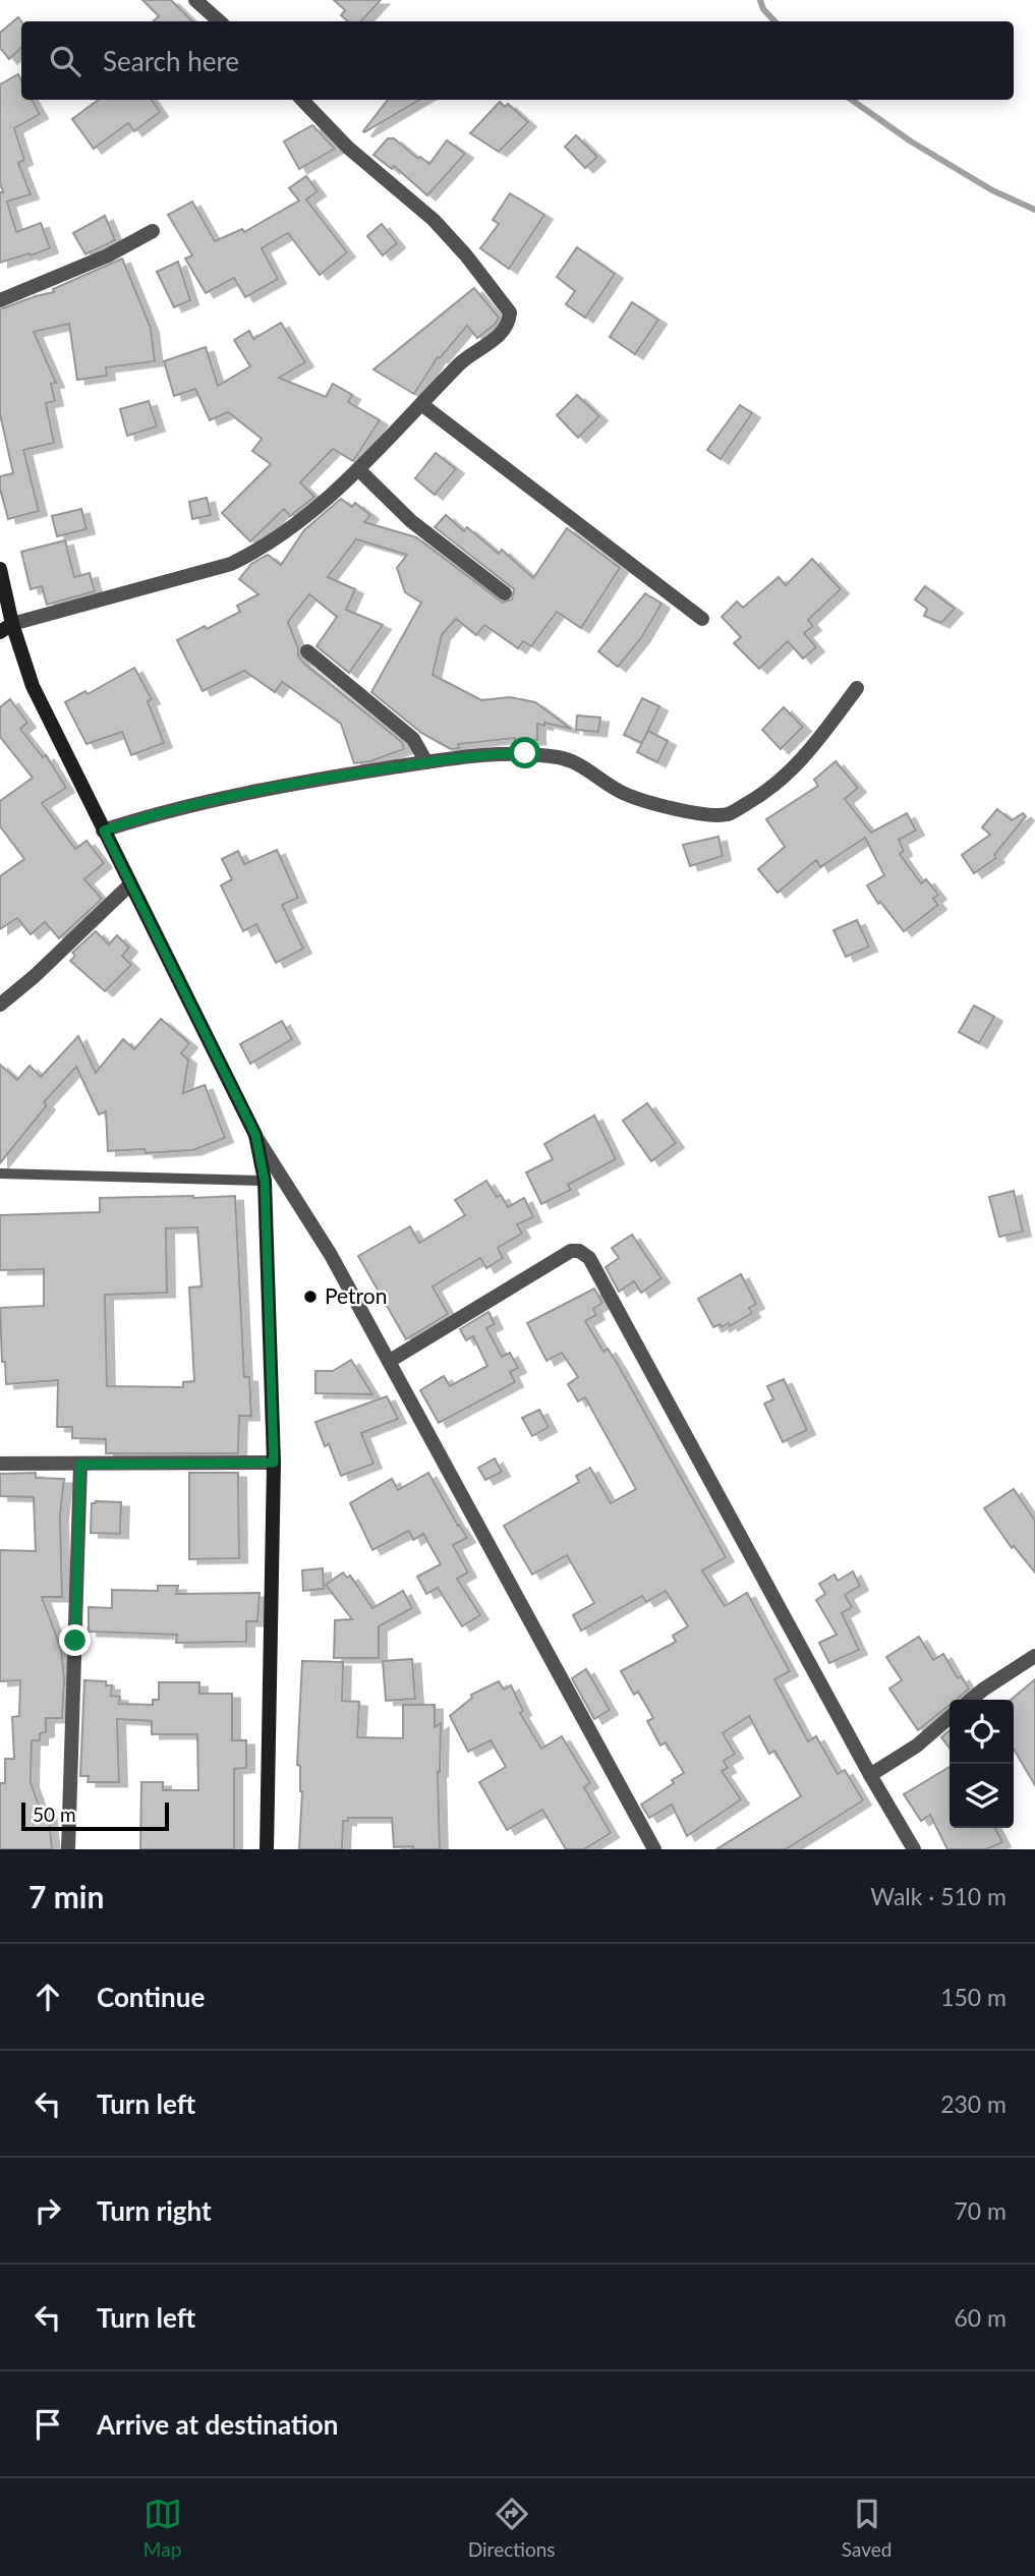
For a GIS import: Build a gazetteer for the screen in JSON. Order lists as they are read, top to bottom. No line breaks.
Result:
{"places":["Petron"],"scale_bar":"50 m","page":{"search":"Search here","scale":"50 m","heading":["7 min","Walk · 510 m"],"list":[["Continue","150 m"],["Turn left","230 m"],["Turn right","70 m"],["Turn left","60 m"],"Arrive at destination"],"nav":["Map","Directions","Saved"]}}
